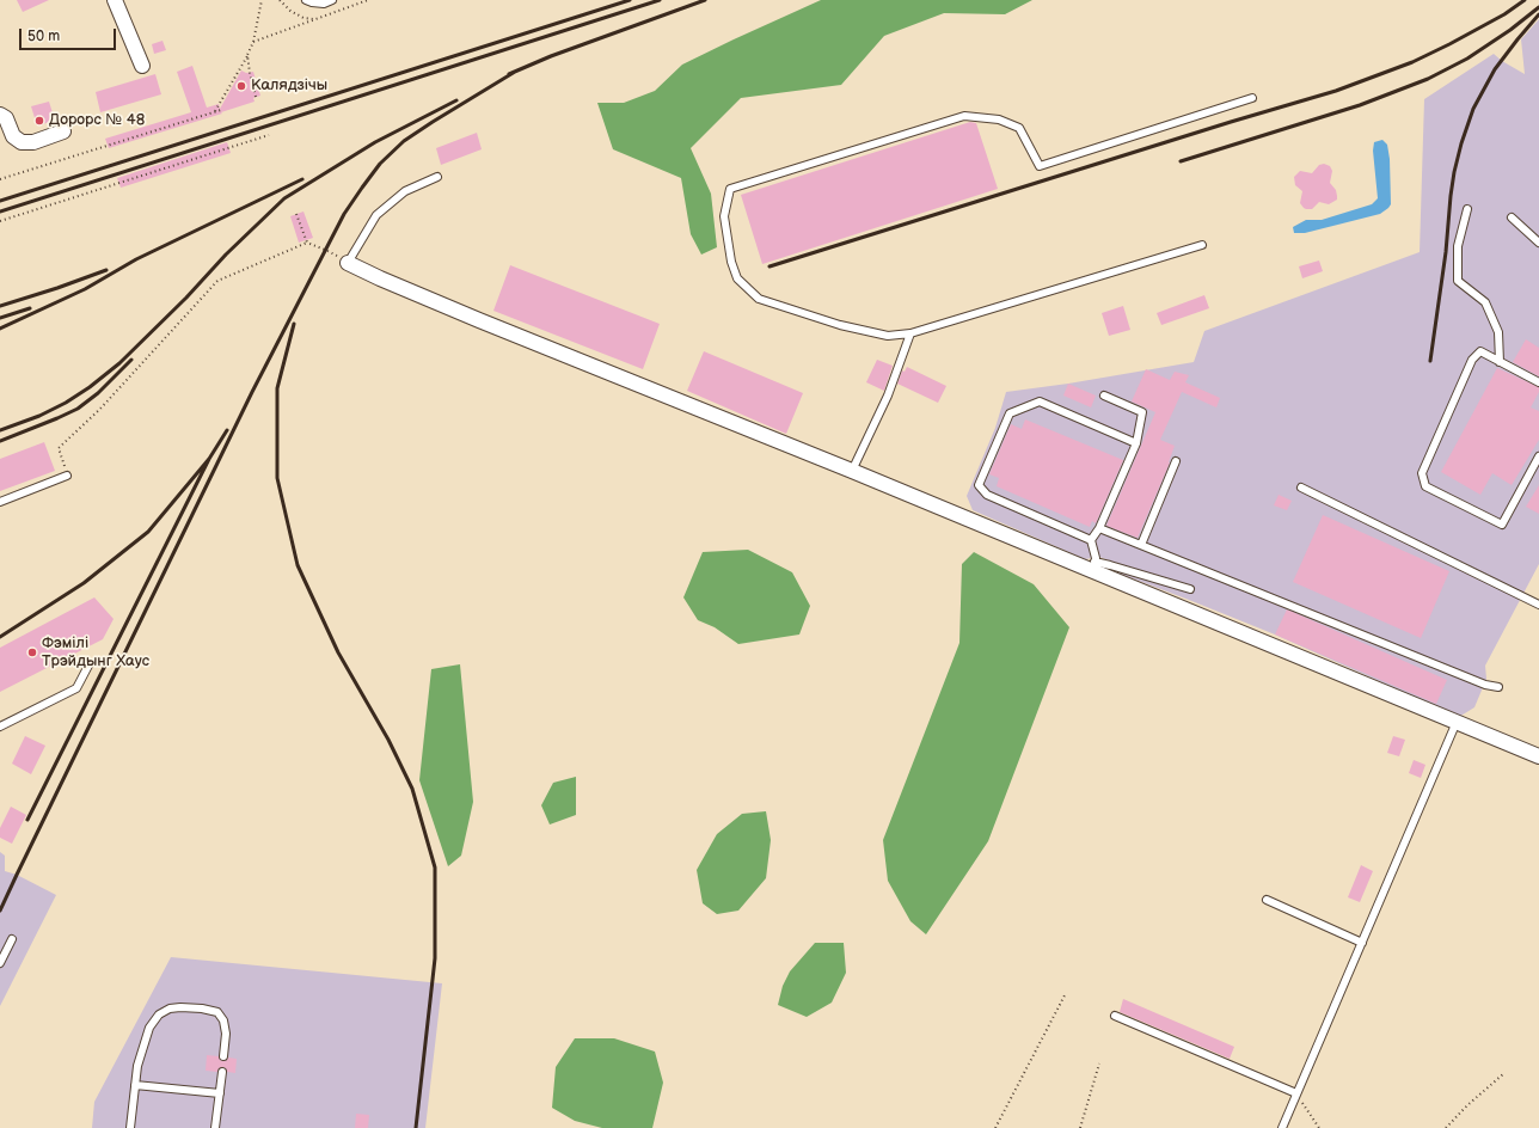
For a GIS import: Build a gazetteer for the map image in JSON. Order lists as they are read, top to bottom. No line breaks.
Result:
{"places":["Калядзічы","Дорорс № 48","Фэмілі Трэйдынг Хаус"],"scale_bar":"50 m"}
